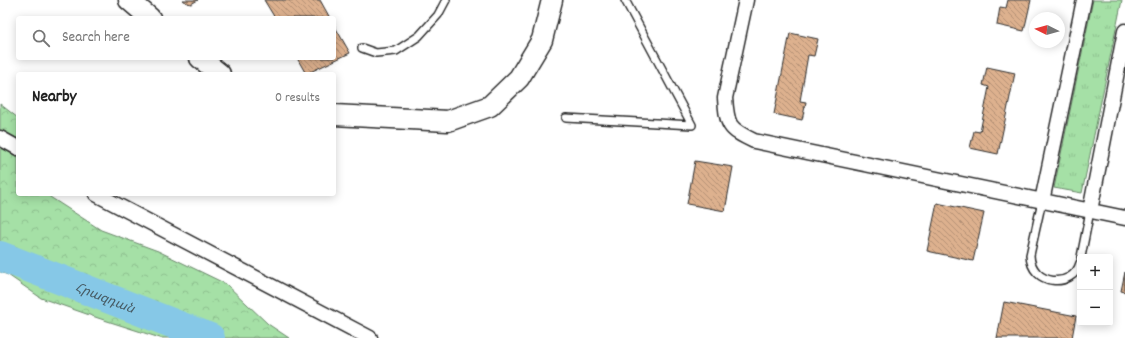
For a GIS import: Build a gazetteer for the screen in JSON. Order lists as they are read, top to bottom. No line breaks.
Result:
{"water":["Հրազդան"],"north":"left","page":{"search":"Search here","heading":["Nearby","0 results"],"map_buttons":["+","−"]}}
